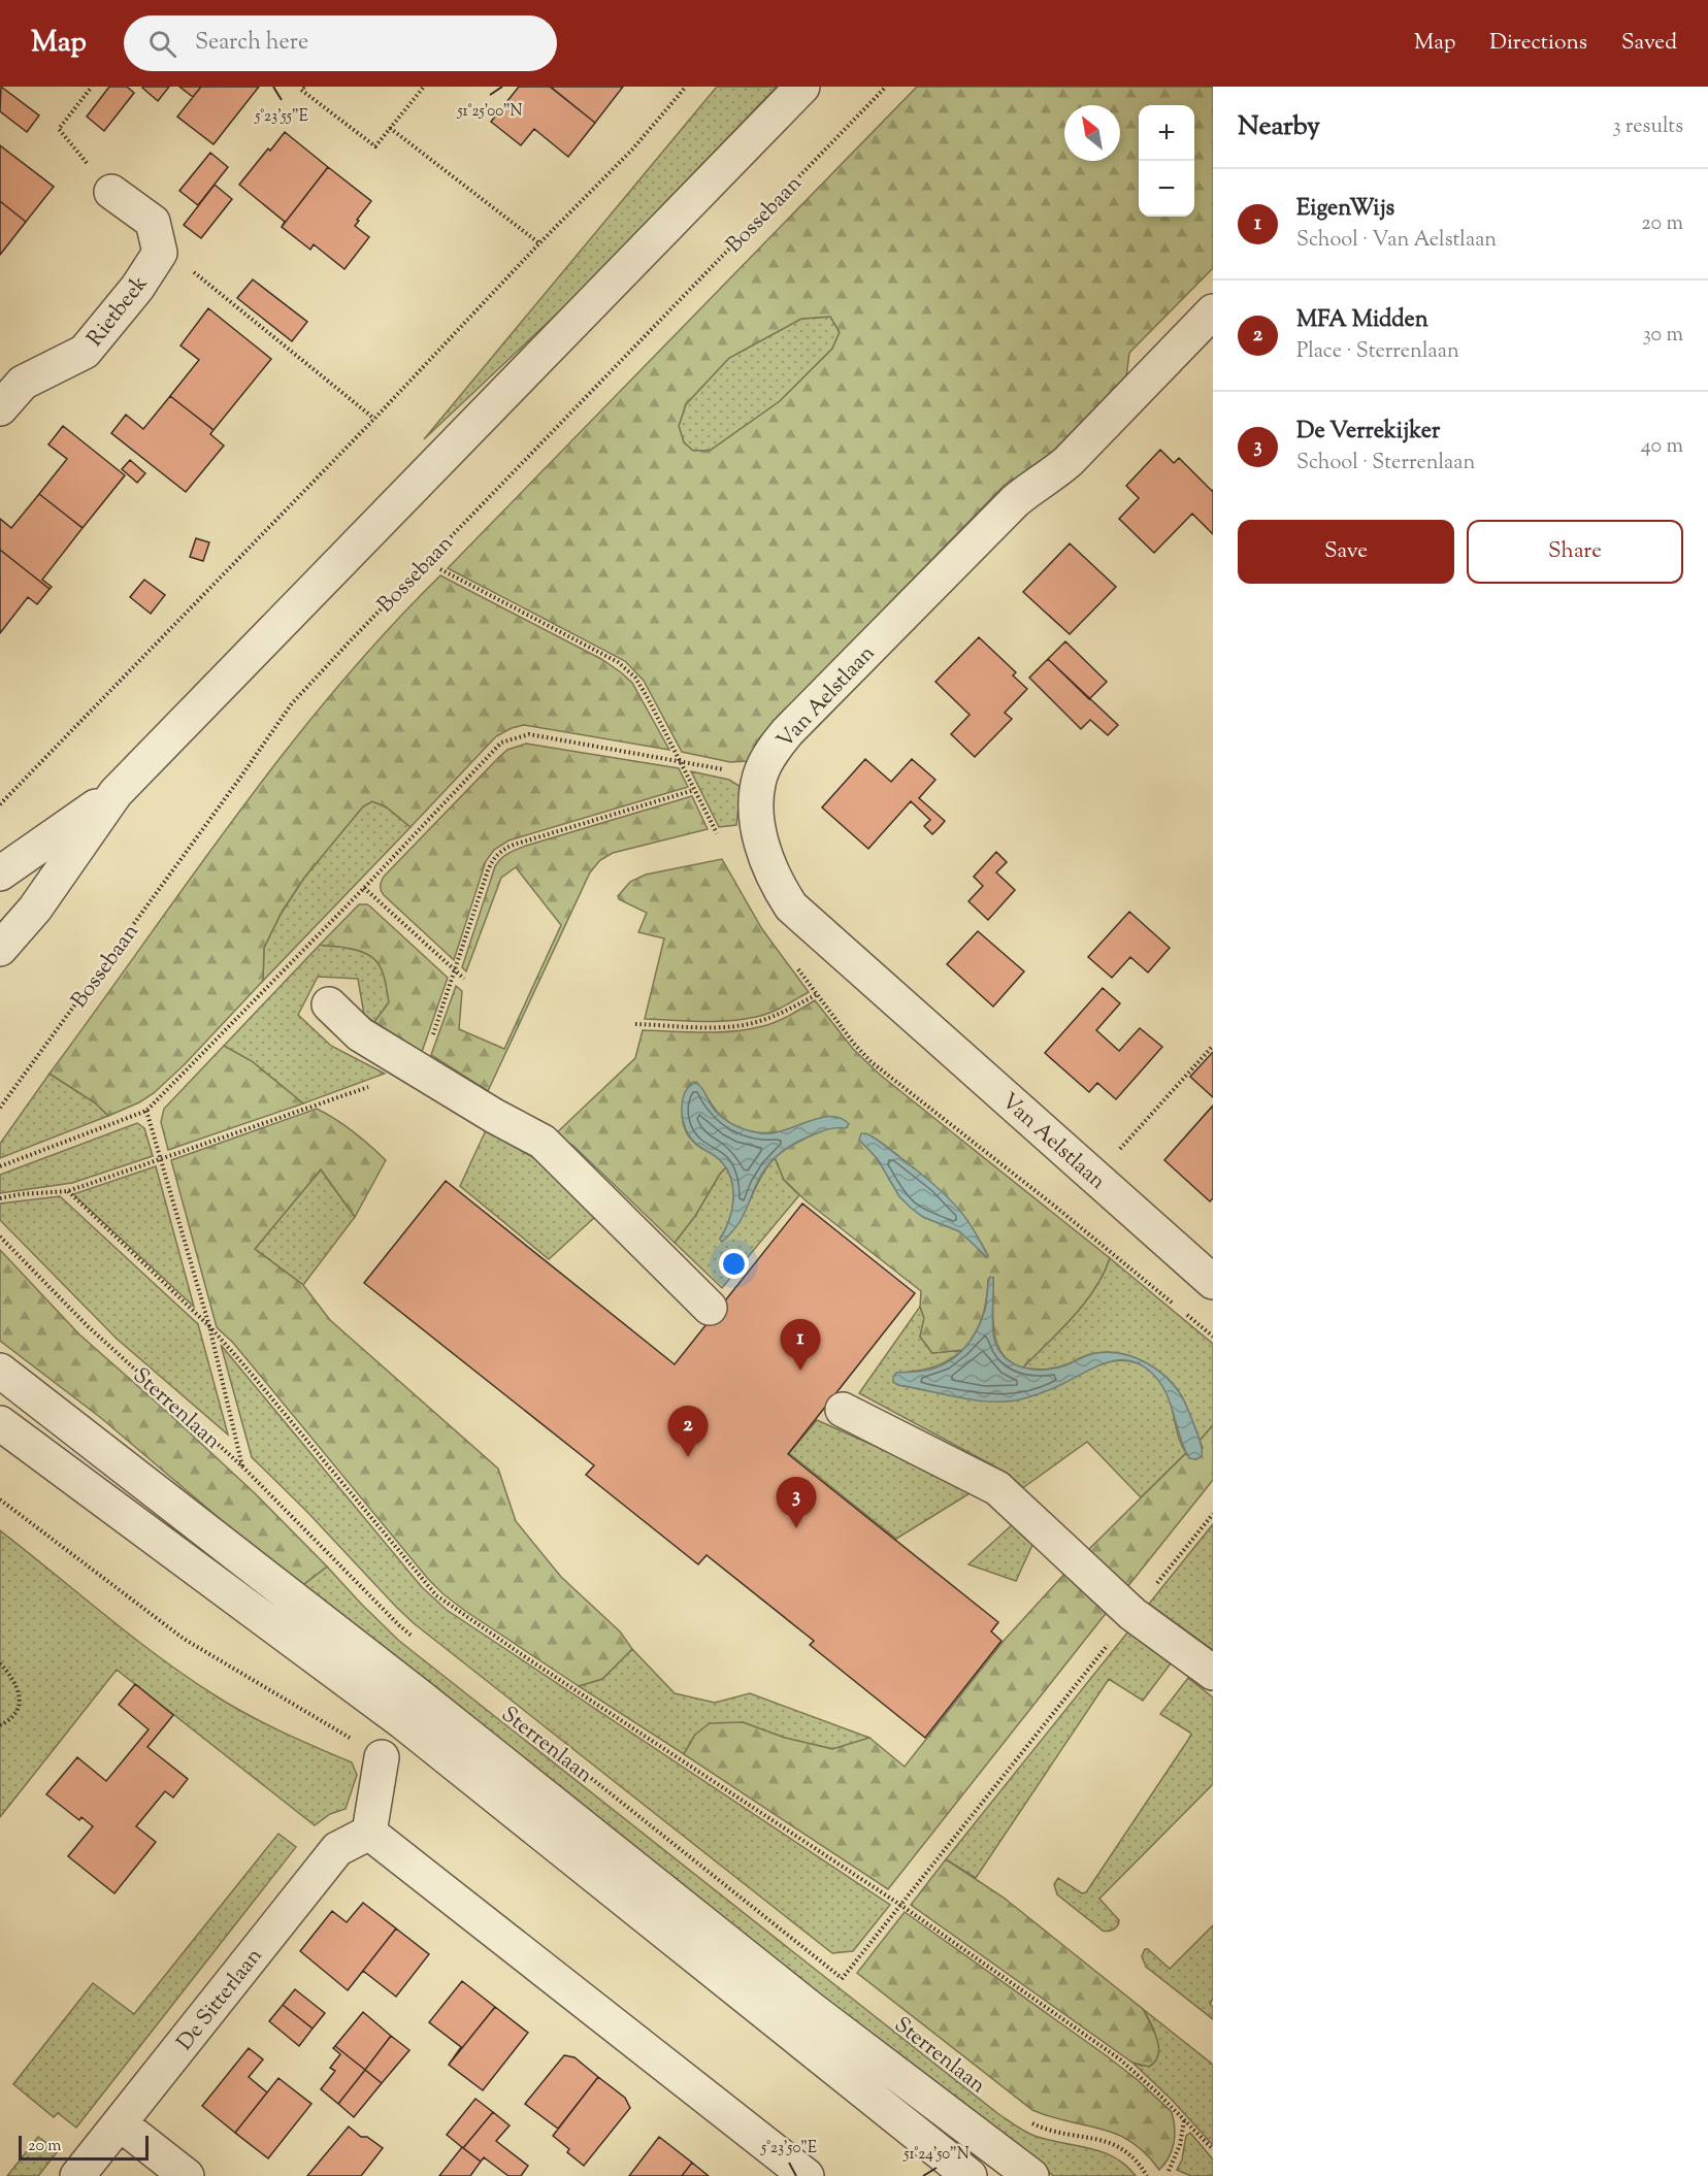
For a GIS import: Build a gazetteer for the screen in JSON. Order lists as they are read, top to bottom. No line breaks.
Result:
{"streets":{"street":["Rietbeek","Van Aelstlaan","Sterrenlaan","De Sitterlaan"],"path":["Bossebaan"]},"scale_bar":"20 m","north":"top left","page":{"header":"Map","search":"Search here","nav":["Map","Directions","Saved"],"heading":["Nearby","3 results"],"map_buttons":["+","−"],"list":[{"mark":"1","name":"EigenWijs","note":"School · Van Aelstlaan","value":"20 m"},{"mark":"2","name":"MFA Midden","note":"Place · Sterrenlaan","value":"30 m"},{"mark":"3","name":"De Verrekijker","note":"School · Sterrenlaan","value":"40 m"}],"buttons":["Save","Share"],"pins":["1","2","3"],"scale":"20 m"},"coordinates":["51°25'00\"N","5°23'55\"E","5°23'50\"E","51°24'50\"N"]}
